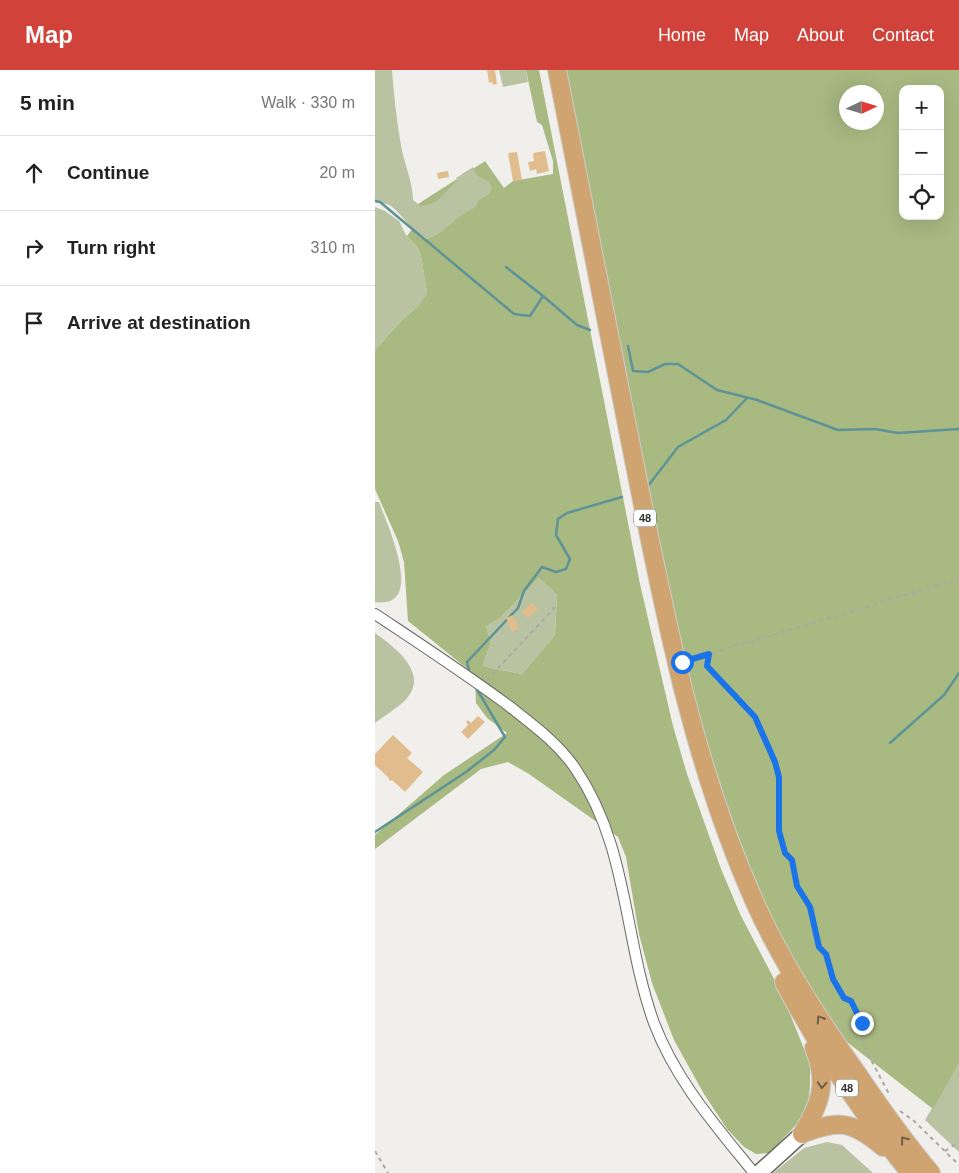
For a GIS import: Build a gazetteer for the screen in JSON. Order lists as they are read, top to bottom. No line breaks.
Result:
{"streets":{"highway":["48"]},"north":"right","page":{"header":"Map","nav":["Home","Map","About","Contact"],"heading":["5 min","Walk · 330 m"],"map_buttons":["+","−"],"list":[["Continue","20 m"],["Turn right","310 m"],"Arrive at destination"]}}
